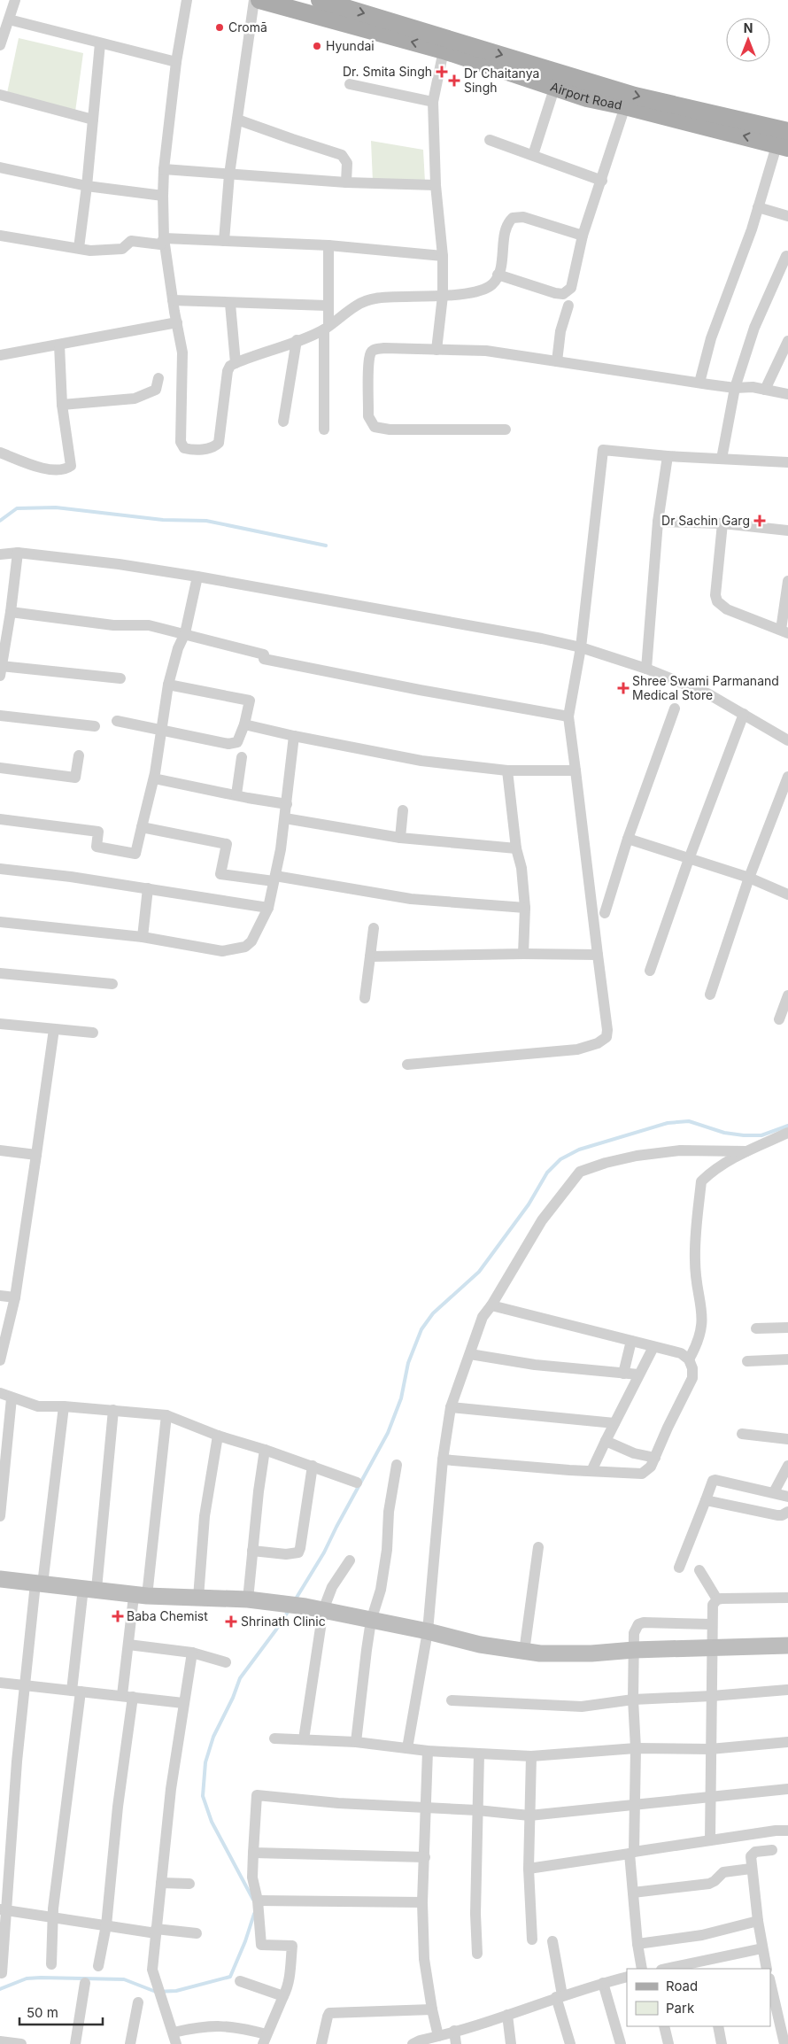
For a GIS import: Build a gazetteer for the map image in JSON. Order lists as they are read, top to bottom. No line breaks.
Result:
{"streets":{"main road":["Airport Road"]},"places":{"other":["Cromā","Hyundai"],"health":["Dr. Smita Singh","Dr Chaitanya Singh","Dr Sachin Garg","Shree Swami Parmanand Medical Store","Baba Chemist","Shrinath Clinic"]},"legend":["Road","Park"],"scale_bar":"50 m","north":"top"}
